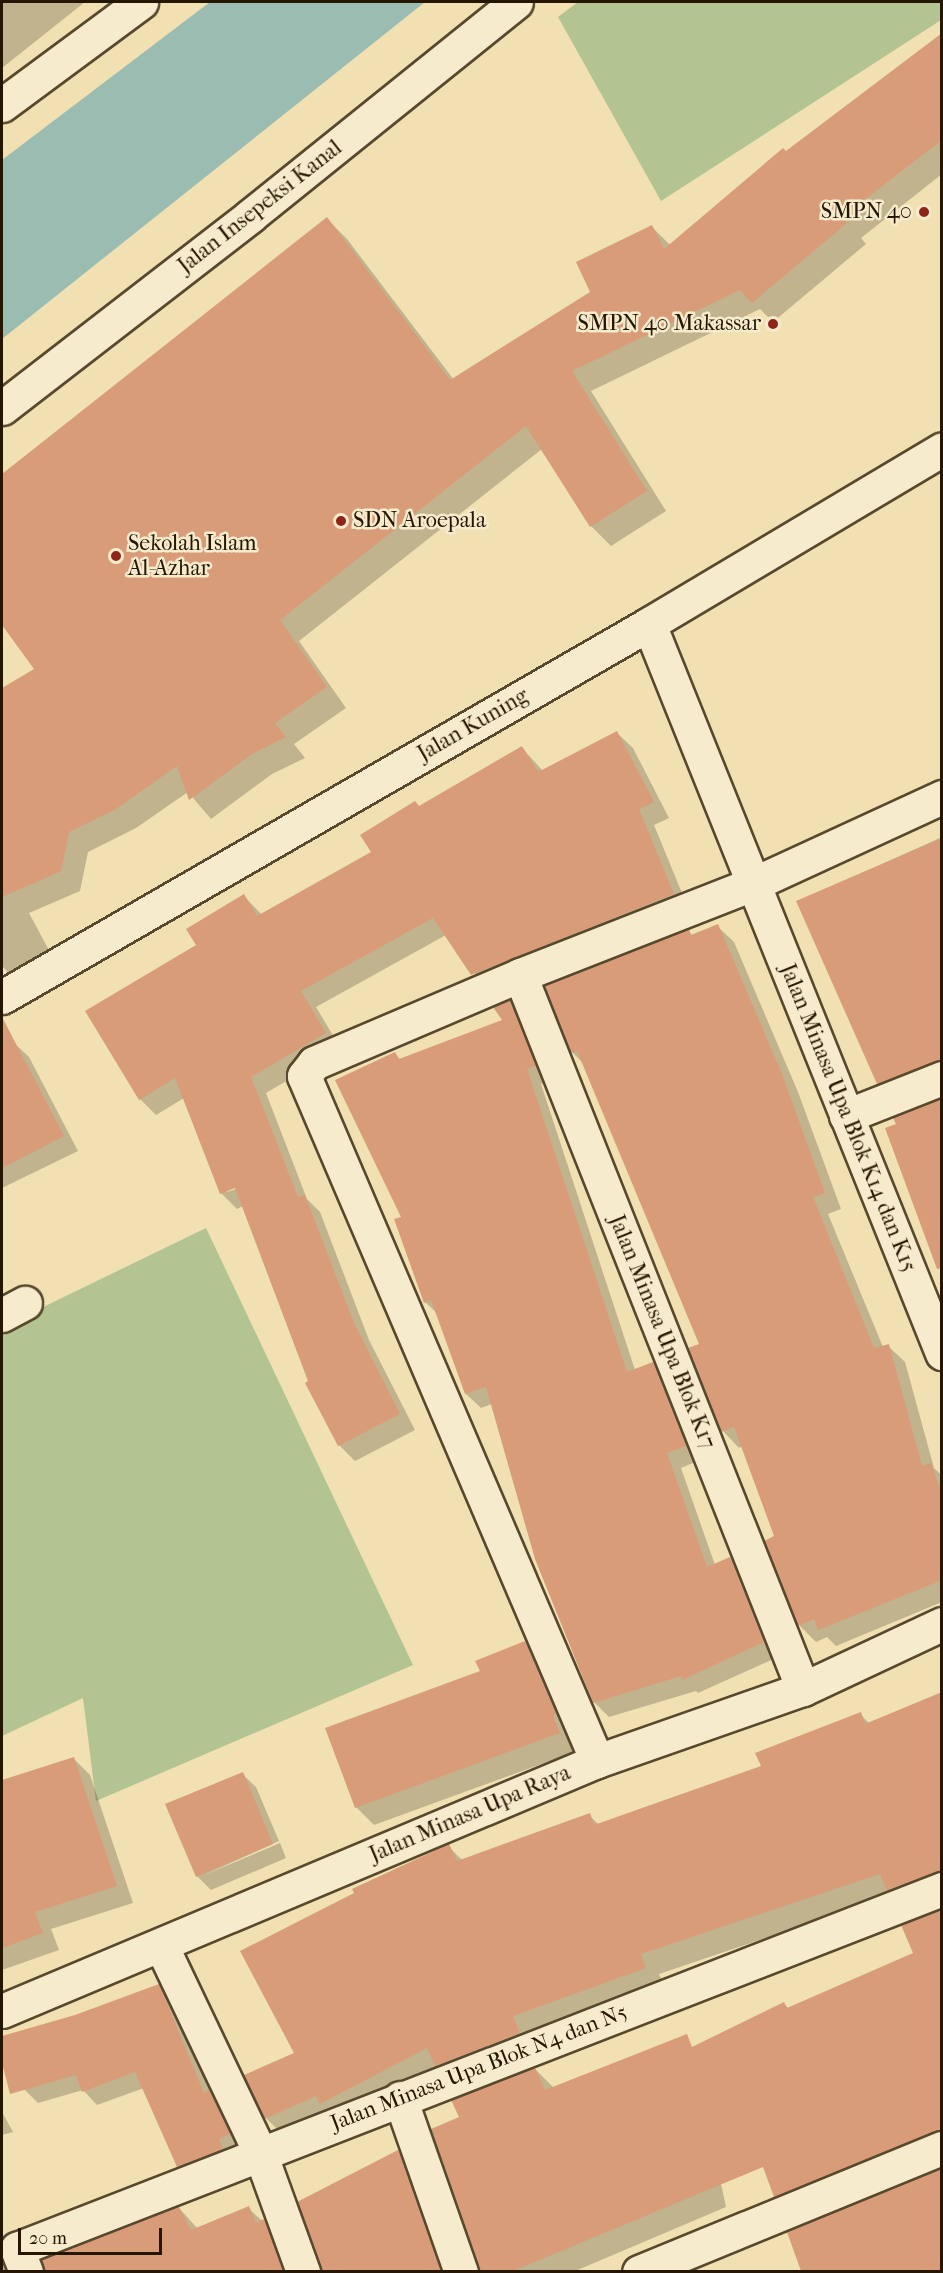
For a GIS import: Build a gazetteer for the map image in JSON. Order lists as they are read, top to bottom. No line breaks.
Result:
{"streets":{"street":["Jalan Insepeksi Kanal","Jalan Kuning","Jalan Minasa Upa Blok K14 dan K15","Jalan Minasa Upa Blok K17","Jalan Minasa Upa Raya","Jalan Minasa Upa Blok N4 dan N5"]},"crossings":[["Jalan Kuning","Jalan Minasa Upa Blok K14 dan K15"],["Jalan Minasa Upa Blok K17","Jalan Minasa Upa Raya"]],"places":["SMPN 40","SMPN 40 Makassar","SDN Aroepala","Sekolah Islam Al-Azhar"],"scale_bar":"20 m"}
